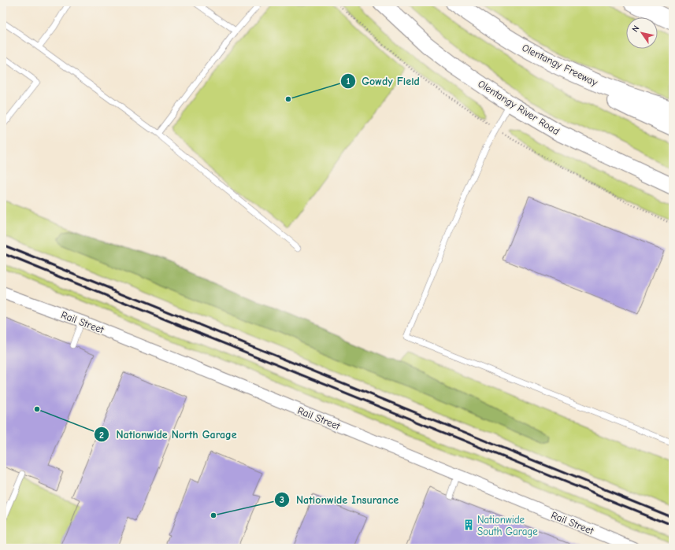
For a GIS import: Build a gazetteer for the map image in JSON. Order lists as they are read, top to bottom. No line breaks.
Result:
{"streets":{"highway":["Olentangy Freeway"],"main road":["Olentangy River Road"],"street":["Rail Street"]},"places":{"other":["Gowdy Field","Nationwide North Garage","Nationwide Insurance"],"building":["Nationwide South Garage"]},"north":"top left"}
